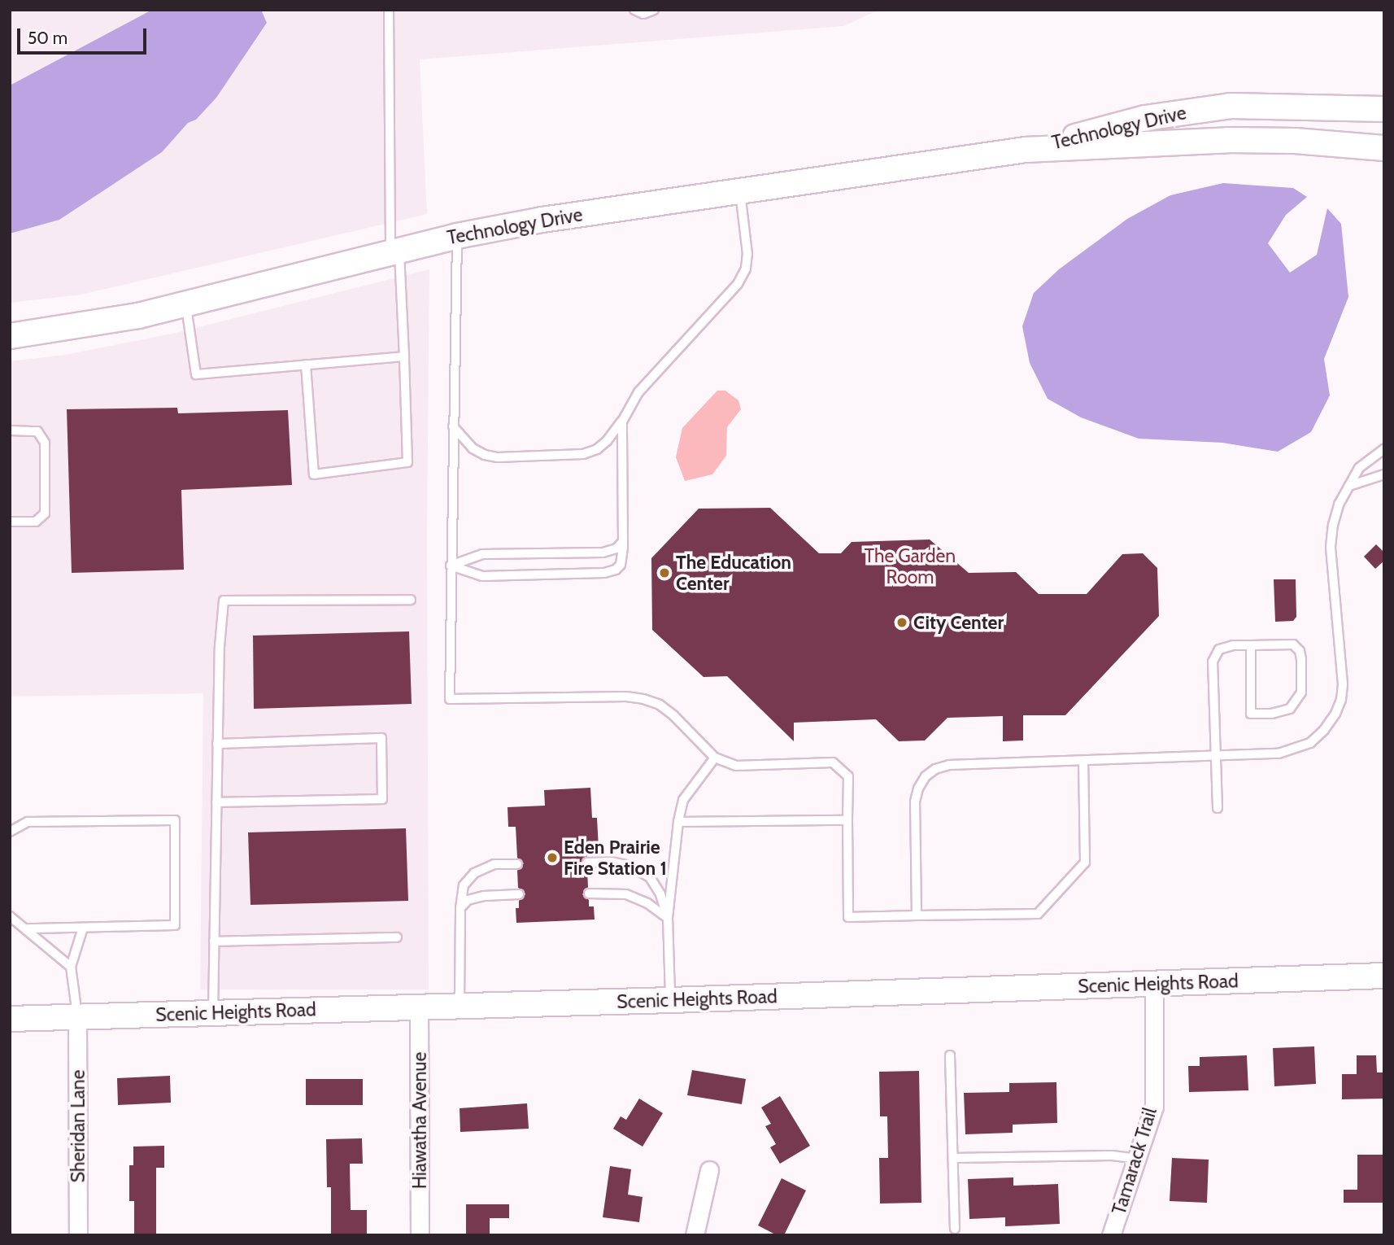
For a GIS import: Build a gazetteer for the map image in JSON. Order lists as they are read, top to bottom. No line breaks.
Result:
{"streets":{"street":["Technology Drive","Scenic Heights Road","Hiawatha Avenue","Sheridan Lane","Tamarack Trail"]},"crossings":[["Scenic Heights Road","Hiawatha Avenue"],["Scenic Heights Road","Sheridan Lane"],["Scenic Heights Road","Tamarack Trail"]],"parks":["The Garden Room"],"places":["The Education Center","City Center","Eden Prairie Fire Station 1"],"scale_bar":"50 m"}
